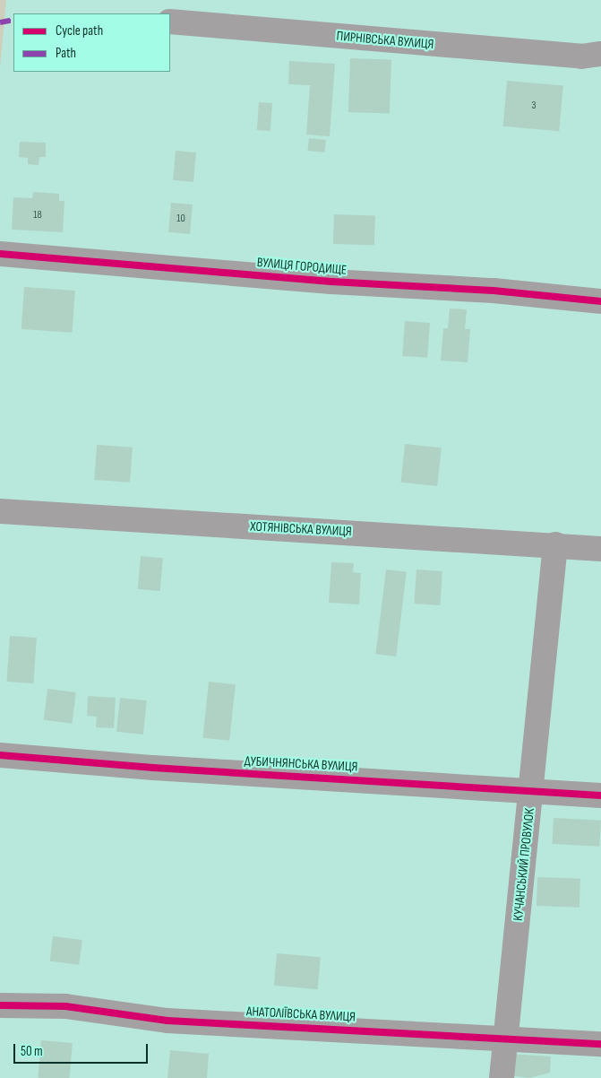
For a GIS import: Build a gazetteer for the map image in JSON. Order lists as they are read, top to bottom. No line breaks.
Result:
{"streets":{"street":["ПИРНІВСЬКА ВУЛИЦЯ","ВУЛИЦЯ ГОРОДИЩЕ","ХОТЯНІВСЬКА ВУЛИЦЯ","ДУБИЧНЯНСЬКА ВУЛИЦЯ","КУЧАНСЬКИЙ ПРОВУЛОК","АНАТОЛІЇВСЬКА ВУЛИЦЯ"]},"crossings":[["ХОТЯНІВСЬКА ВУЛИЦЯ","КУЧАНСЬКИЙ ПРОВУЛОК"],["ДУБИЧНЯНСЬКА ВУЛИЦЯ","КУЧАНСЬКИЙ ПРОВУЛОК"],["КУЧАНСЬКИЙ ПРОВУЛОК","АНАТОЛІЇВСЬКА ВУЛИЦЯ"]],"house_numbers":["3","18","10"],"legend":["Cycle path","Path"],"scale_bar":"50 m"}
